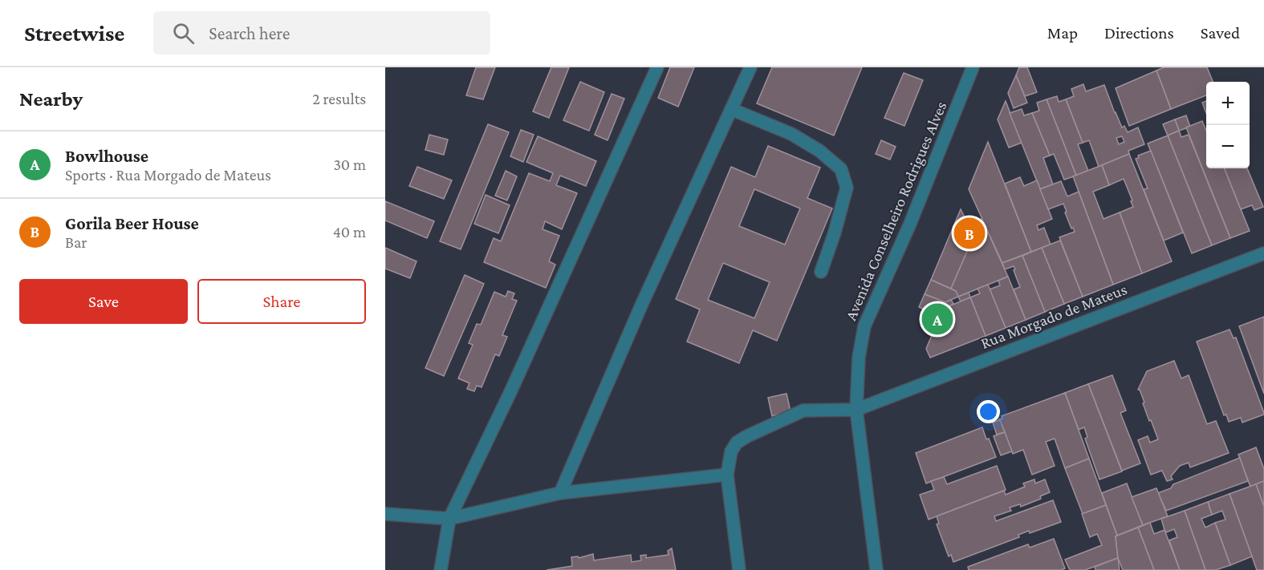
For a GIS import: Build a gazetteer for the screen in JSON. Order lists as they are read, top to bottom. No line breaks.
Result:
{"streets":{"street":["Avenida Conselheiro Rodrigues Alves","Rua Morgado de Mateus"]},"crossings":[["Avenida Conselheiro Rodrigues Alves","Rua Morgado de Mateus"]],"page":{"header":"Streetwise","search":"Search here","nav":["Map","Directions","Saved"],"heading":["Nearby","2 results"],"map_buttons":["+","−"],"list":[{"mark":"A","name":"Bowlhouse","note":"Sports · Rua Morgado de Mateus","value":"30 m"},{"mark":"B","name":"Gorila Beer House","note":"Bar","value":"40 m"}],"pins":["B","A"],"buttons":["Save","Share"]}}
